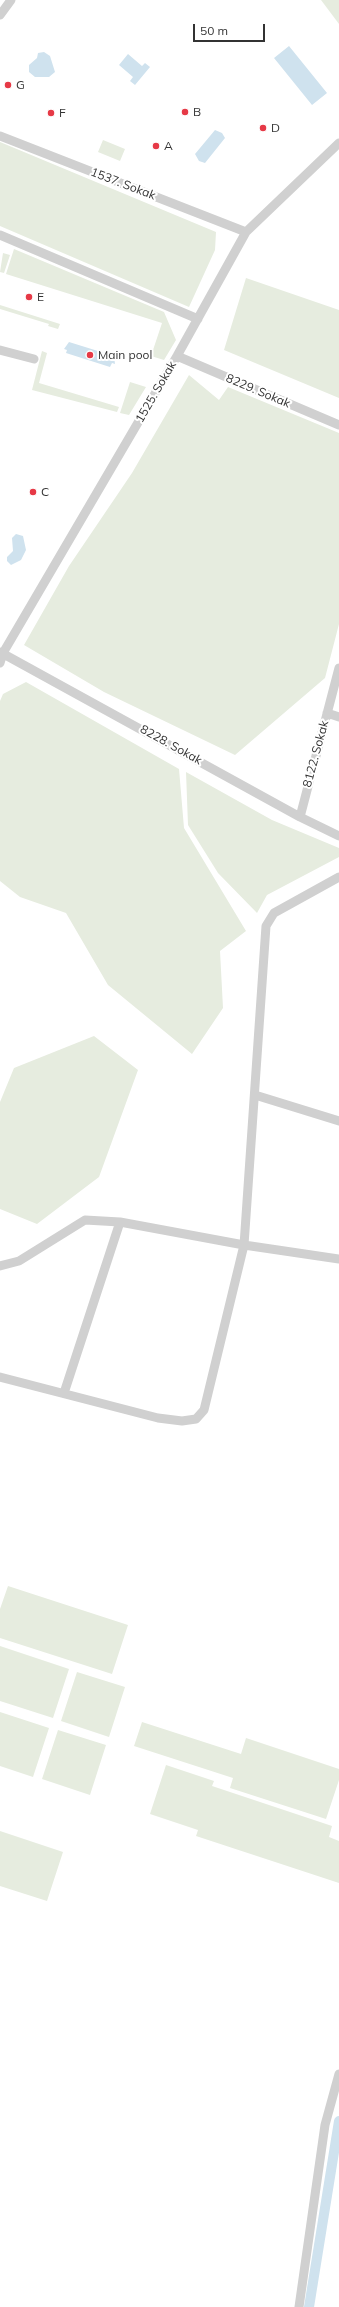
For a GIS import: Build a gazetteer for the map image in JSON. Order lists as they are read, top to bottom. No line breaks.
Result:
{"streets":{"street":["1537. Sokak","8229. Sokak","1525. Sokak","8228. Sokak","8122. Sokak"]},"crossings":[["1537. Sokak","1525. Sokak"],["8229. Sokak","1525. Sokak"],["1525. Sokak","8228. Sokak"],["8228. Sokak","8122. Sokak"]],"places":["G","B","F","D","A","E","Main pool","C"],"scale_bar":"50 m"}
